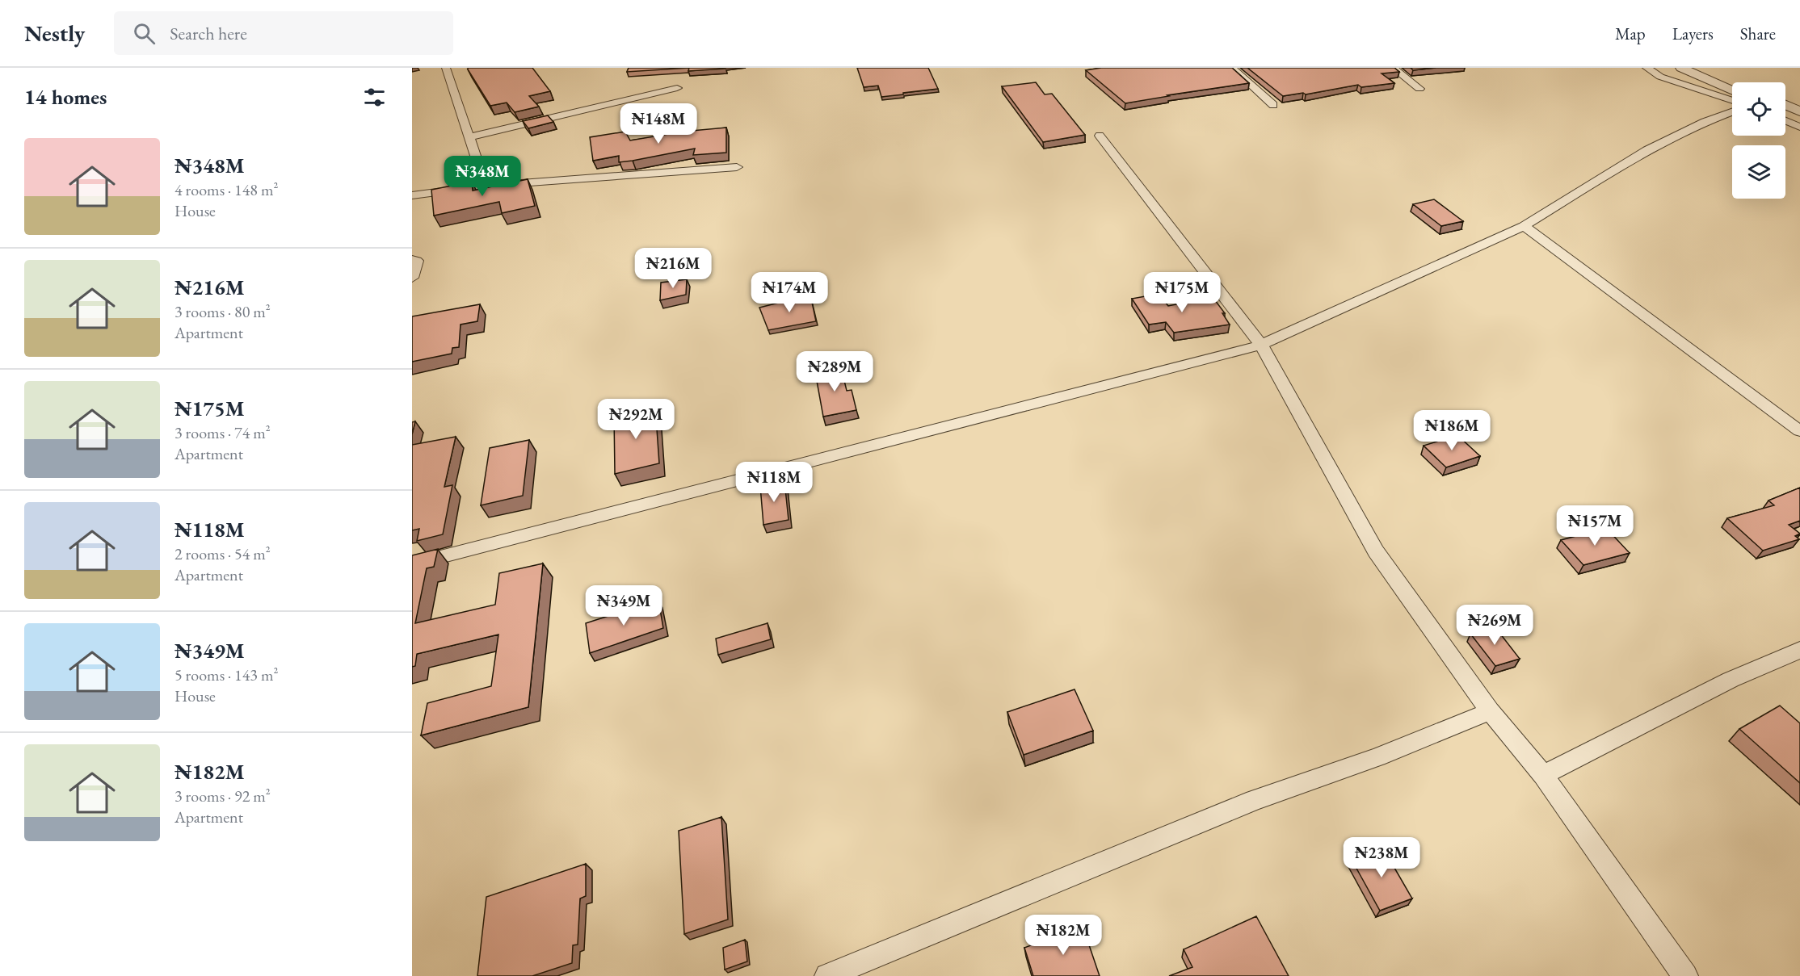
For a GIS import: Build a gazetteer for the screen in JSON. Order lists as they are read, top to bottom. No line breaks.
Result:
{"page":{"header":"Nestly","search":"Search here","nav":["Map","Layers","Share"],"heading":"14 homes","price":["₦148M","₦348M","₦216M","₦174M","₦175M","₦289M","₦292M","₦186M","₦118M","₦157M","₦349M","₦269M","₦238M","₦182M"],"list":[{"name":"₦348M","note":"4 rooms · 148 m² · House"},{"name":"₦216M","note":"3 rooms · 80 m² · Apartment"},{"name":"₦175M","note":"3 rooms · 74 m² · Apartment"},{"name":"₦118M","note":"2 rooms · 54 m² · Apartment"},{"name":"₦349M","note":"5 rooms · 143 m² · House"},{"name":"₦182M","note":"3 rooms · 92 m² · Apartment"}]}}
